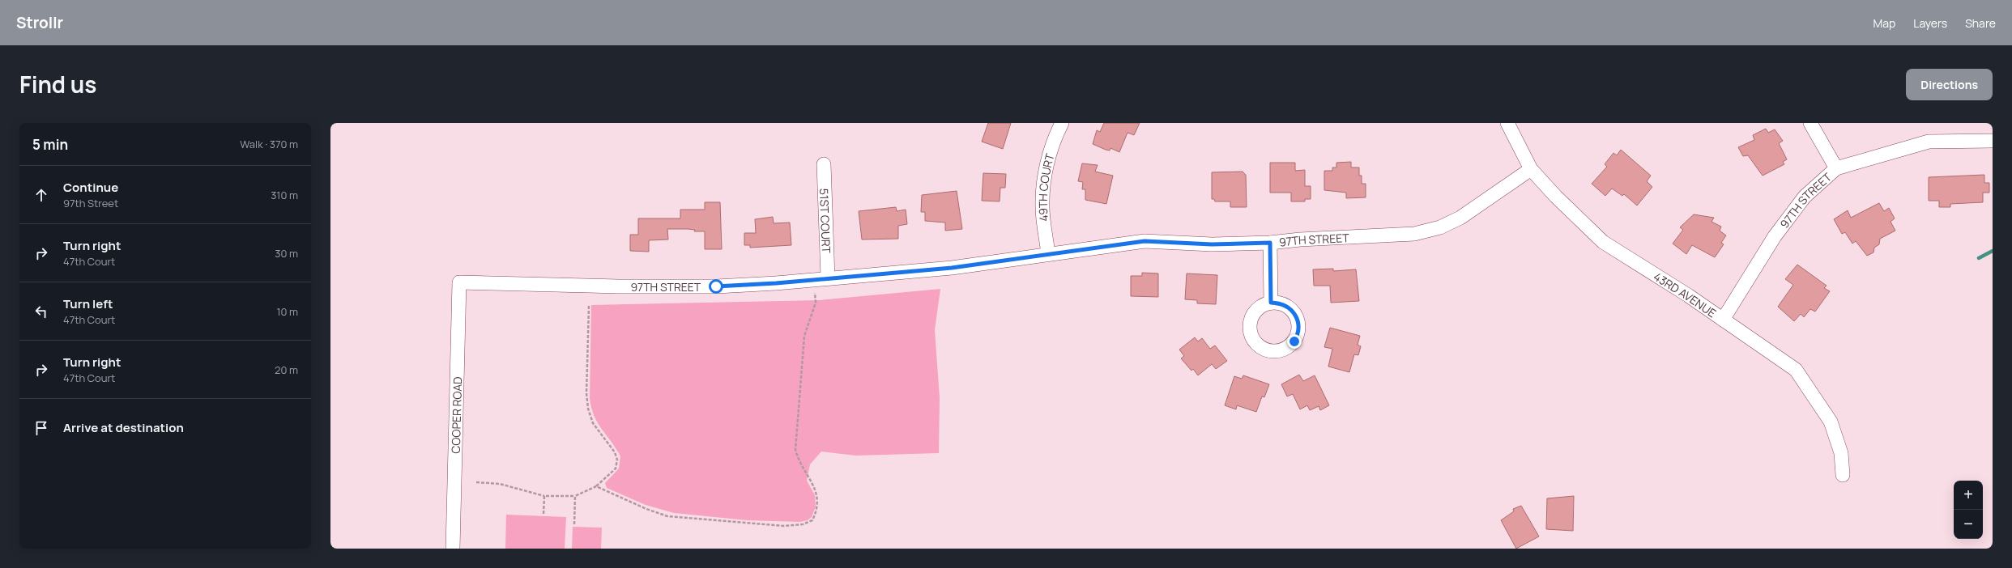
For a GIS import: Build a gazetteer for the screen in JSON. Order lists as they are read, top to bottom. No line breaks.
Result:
{"streets":{"street":["49TH COURT","97TH STREET","51ST COURT","43RD AVENUE","COOPER ROAD"]},"crossings":[["49TH COURT","97TH STREET"],["97TH STREET","51ST COURT"],["97TH STREET","43RD AVENUE"],["97TH STREET","COOPER ROAD"]],"page":{"header":"Strollr","nav":["Map","Layers","Share"],"title":"Find us","buttons":"Directions","heading":["5 min","Walk · 370 m"],"list":[["Continue","97th Street","310 m"],["Turn right","47th Court","30 m"],["Turn left","47th Court","10 m"],["Turn right","47th Court","20 m"],"Arrive at destination"],"map_buttons":["+","−"]}}
